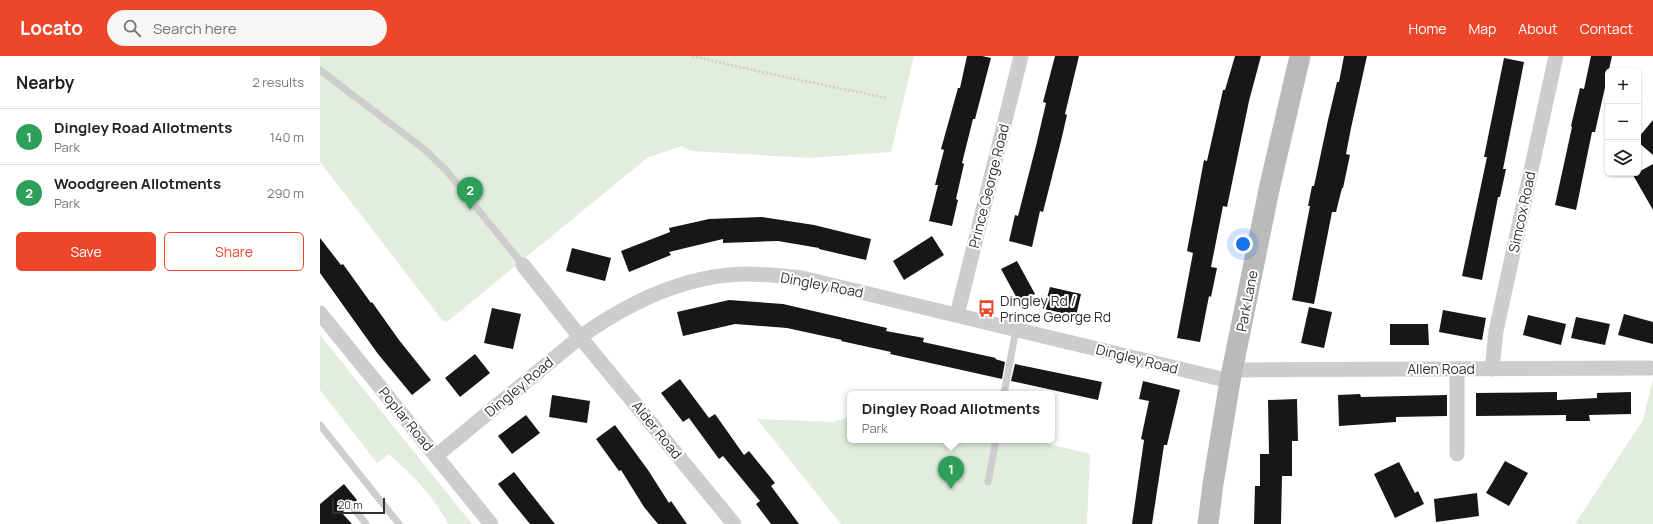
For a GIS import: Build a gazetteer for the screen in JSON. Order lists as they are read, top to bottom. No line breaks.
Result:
{"streets":{"main road":["Park Lane"],"street":["Prince George Road","Simcox Road","Dingley Road","Allen Road","Poplar Road","Alder Road"]},"crossings":[["Prince George Road","Dingley Road"],["Simcox Road","Allen Road"],["Dingley Road","Park Lane"],["Dingley Road","Allen Road"],["Dingley Road","Poplar Road"],["Dingley Road","Alder Road"],["Park Lane","Allen Road"]],"places":{"bus stop":["Dingley Rd / Prince George Rd"]},"scale_bar":"20 m","page":{"header":"Locato","search":"Search here","nav":["Home","Map","About","Contact"],"heading":["Nearby","2 results"],"map_buttons":["+","−"],"list":[{"mark":"1","name":"Dingley Road Allotments","note":"Park","value":"140 m"},{"mark":"2","name":"Woodgreen Allotments","note":"Park","value":"290 m"}],"pins":["2","1"],"buttons":["Save","Share"],"popup":["Dingley Road Allotments","Park"],"scale":"20 m"}}
